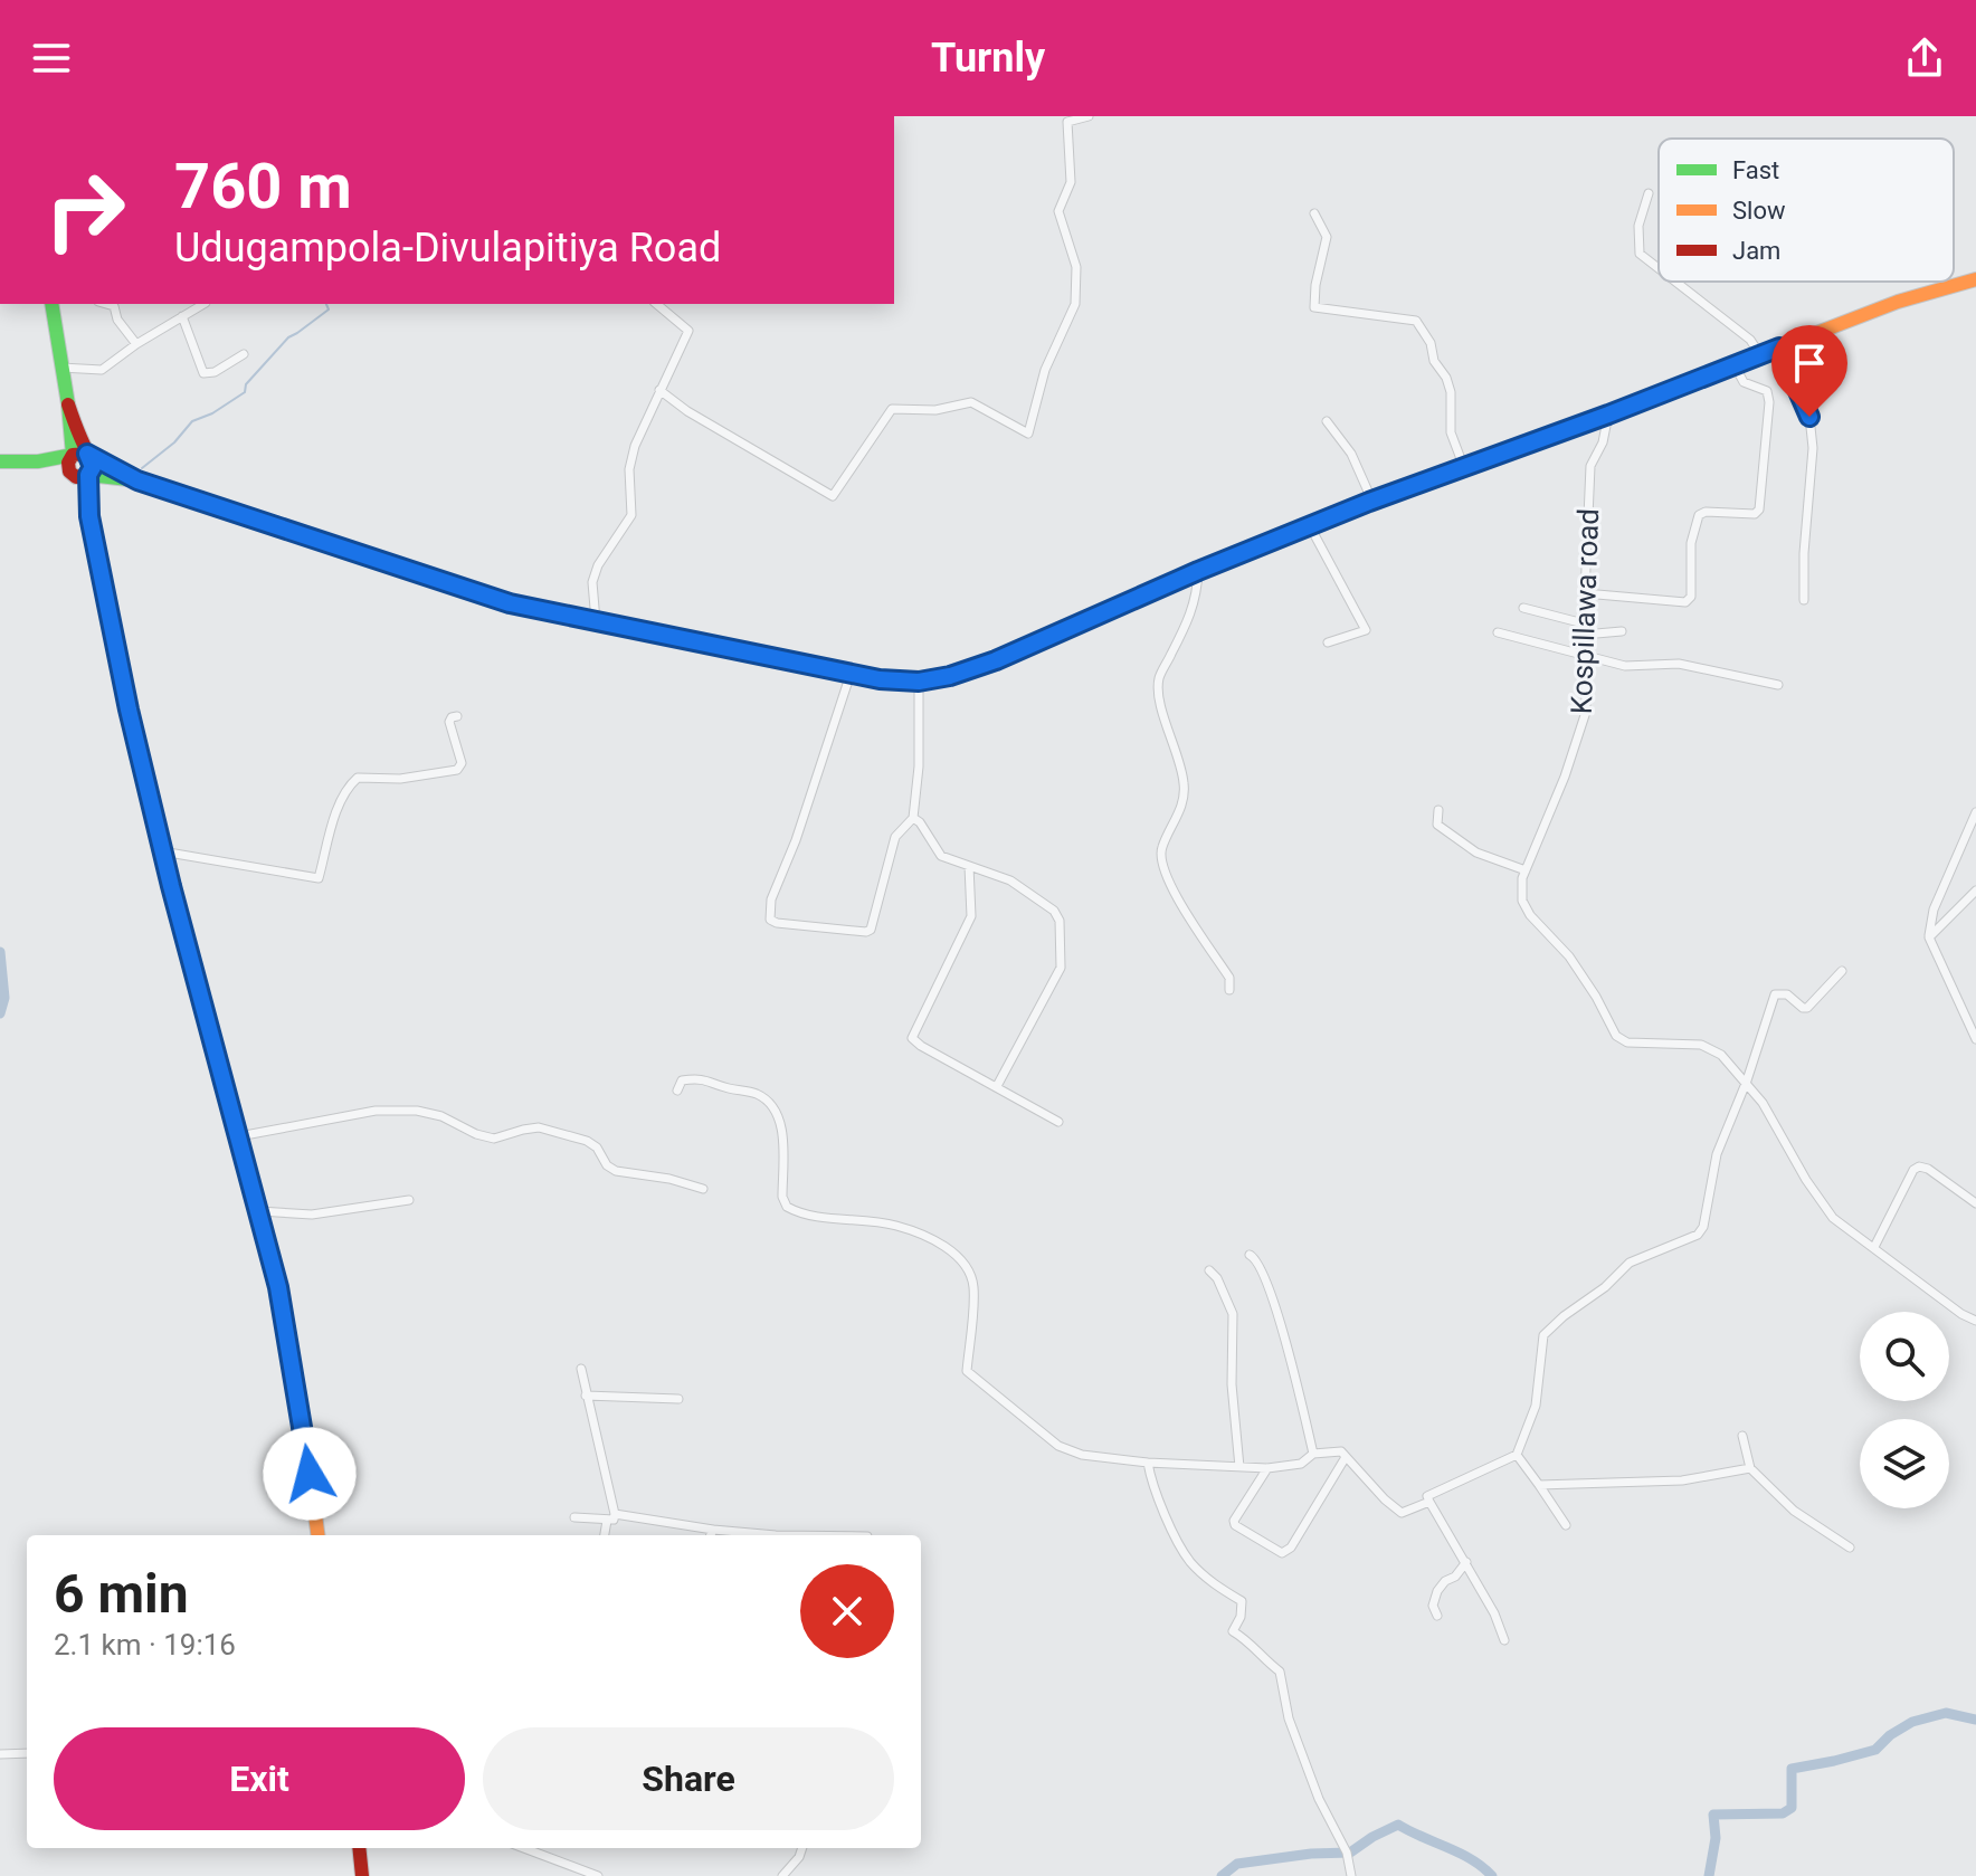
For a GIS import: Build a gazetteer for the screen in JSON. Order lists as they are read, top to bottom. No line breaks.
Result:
{"streets":{"street":["Kospillawa road"]},"legend":["Fast","Slow","Jam"],"page":{"header":"Turnly","turn":["760 m","Udugampola-Divulapitiya Road"],"heading":["6 min","2.1 km · 19:16"],"buttons":["Exit","Share"]}}
